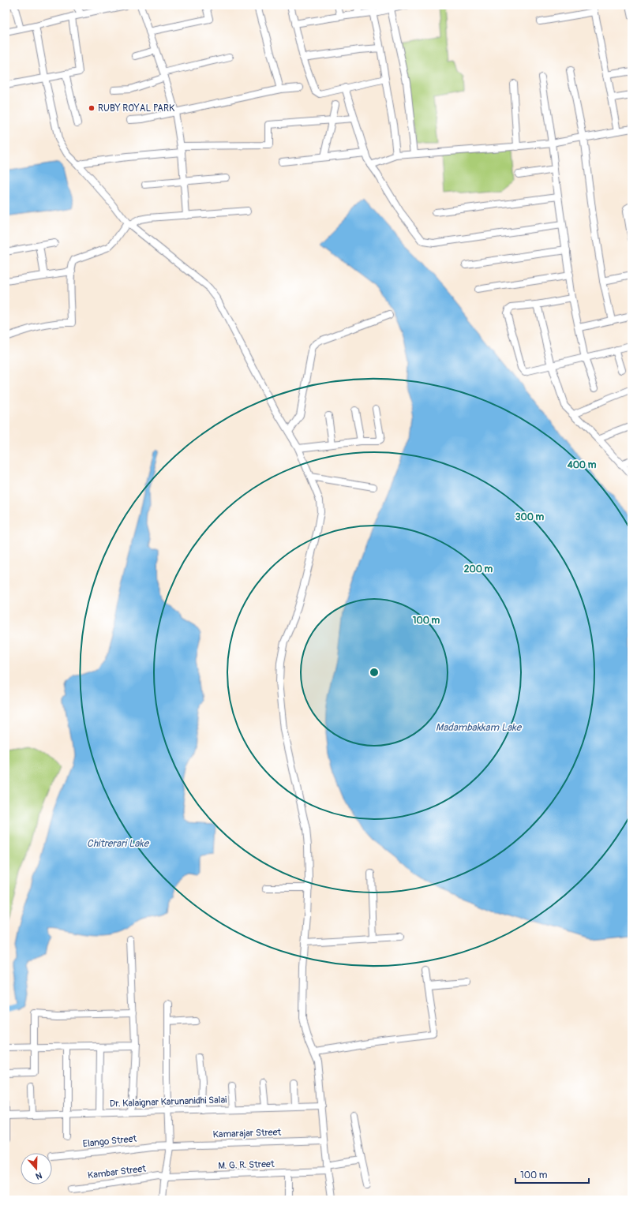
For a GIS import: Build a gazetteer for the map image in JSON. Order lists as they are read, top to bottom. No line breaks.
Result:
{"streets":{"street":["Dr. Kalaignar Karunanidhi Salai","Kamarajar Street","Elango Street","M. G. R. Street","Kambar Street"]},"crossings":[["Kamarajar Street","Elango Street"],["M. G. R. Street","Kambar Street"]],"water":["Madambakkam Lake","Chitrerari Lake"],"places":["RUBY ROYAL PARK"],"scale_bar":"100 m","north":"bottom","rings":["400 m","300 m","200 m","100 m"]}
